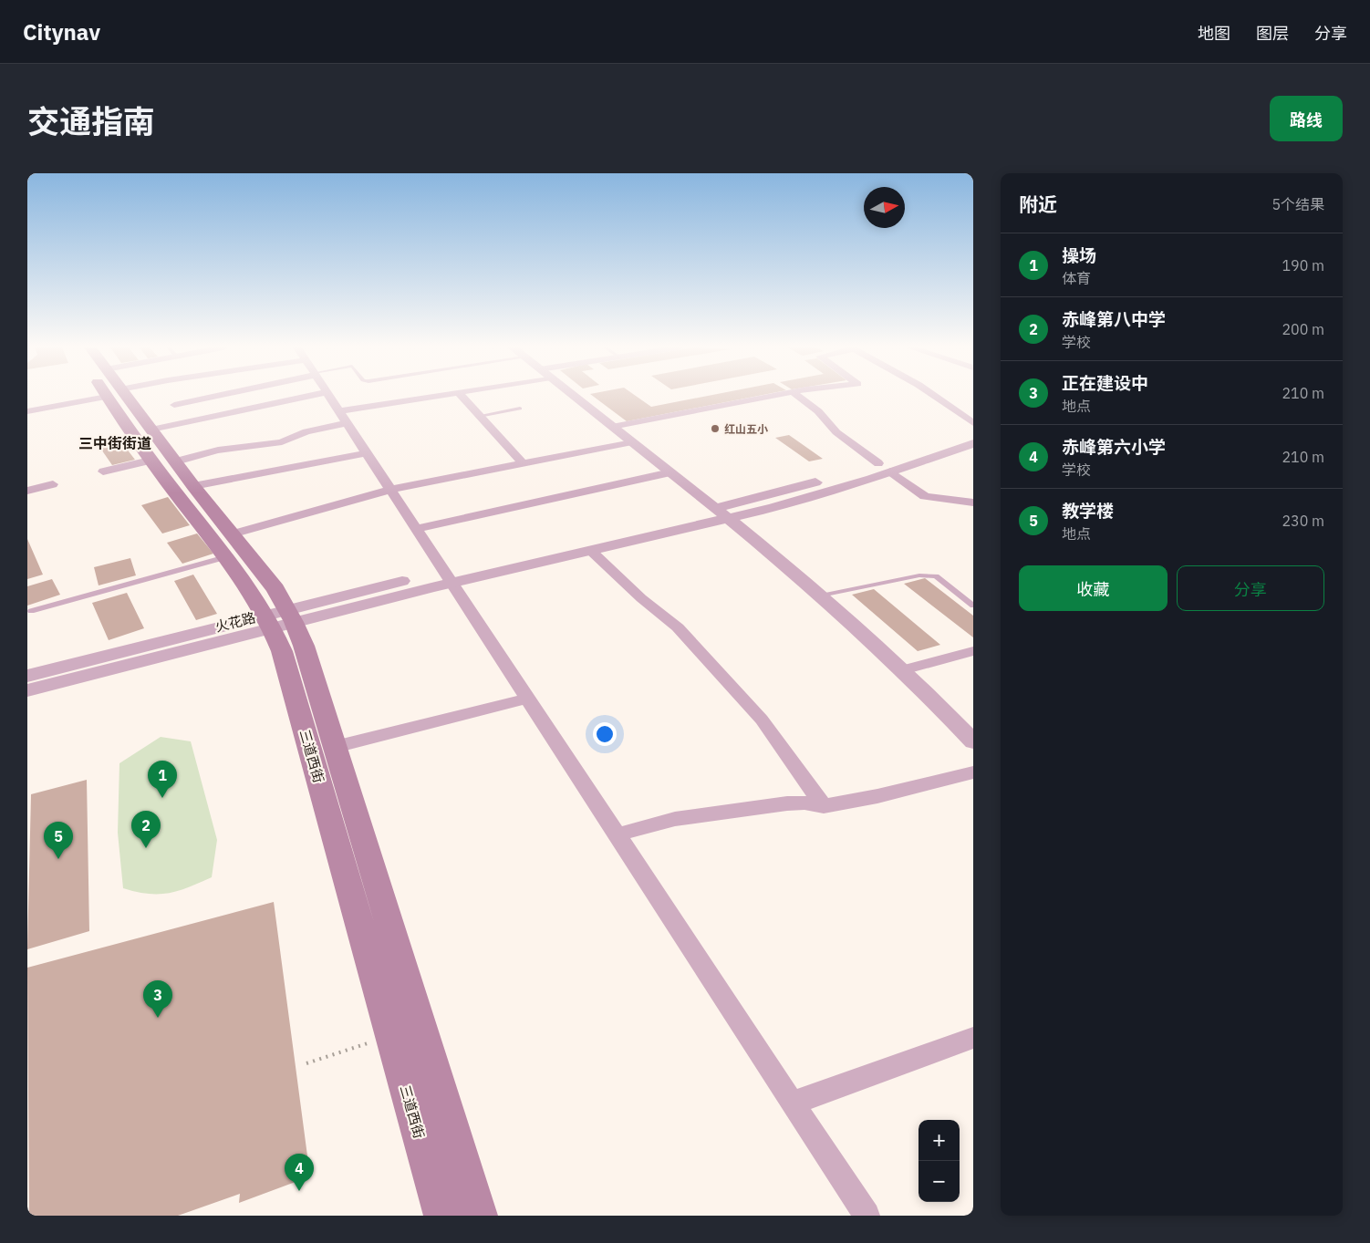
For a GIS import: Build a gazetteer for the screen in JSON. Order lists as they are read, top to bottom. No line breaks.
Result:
{"streets":{"main road":["三道西街"],"street":["火花路"]},"crossings":[["火花路","三道西街"]],"districts":["三中街街道"],"places":["红山五小"],"north":"right","page":{"header":"Citynav","nav":["地图","图层","分享"],"title":"交通指南","buttons":["路线",["收藏","分享"]],"heading":["附近","5个结果"],"list":[{"mark":"1","name":"操场","note":"体育","value":"190 m"},{"mark":"2","name":"赤峰第八中学","note":"学校","value":"200 m"},{"mark":"3","name":"正在建设中","note":"地点","value":"210 m"},{"mark":"4","name":"赤峰第六小学","note":"学校","value":"210 m"},{"mark":"5","name":"教学楼","note":"地点","value":"230 m"}],"pins":["1","2","5","3","4"],"map_buttons":["+","−"]}}
